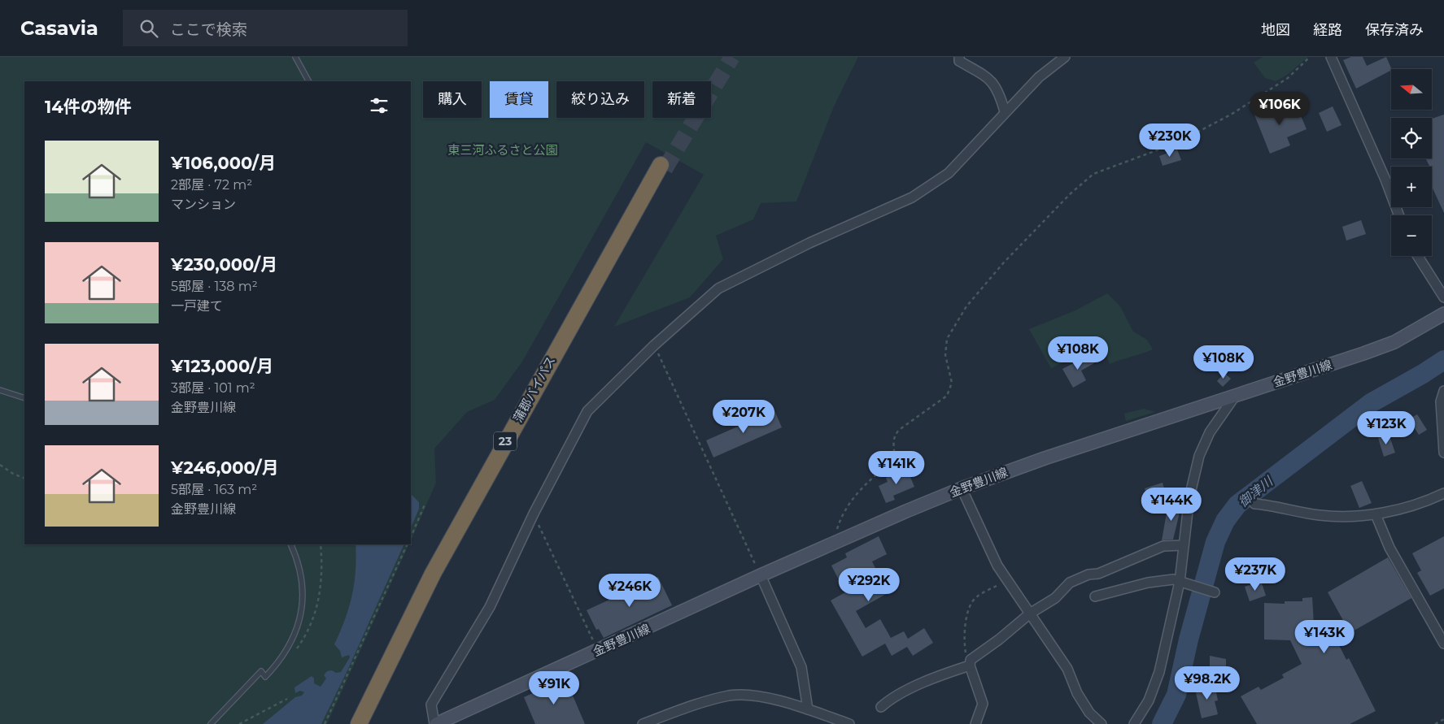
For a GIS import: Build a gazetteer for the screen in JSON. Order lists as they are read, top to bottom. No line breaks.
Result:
{"streets":{"highway":["蒲郡バイパス","23"],"main road":["金野豊川線"]},"water":["御津川"],"parks":["東三河ふるさと公園"],"north":"left","page":{"header":"Casavia","search":"ここで検索","nav":["地図","経路","保存済み"],"map_buttons":["+","−"],"chip":["購入","賃貸","絞り込み","新着"],"heading":"14件の物件","price":["¥106K","¥230K","¥108K","¥108K","¥207K","¥123K","¥141K","¥144K","¥237K","¥292K","¥246K","¥143K","¥98.2K","¥91K"],"list":[{"name":"¥106,000/月","note":"2部屋 · 72 m² · マンション"},{"name":"¥230,000/月","note":"5部屋 · 138 m² · 一戸建て"},{"name":"¥123,000/月","note":"3部屋 · 101 m² · 金野豊川線"},{"name":"¥246,000/月","note":"5部屋 · 163 m² · 金野豊川線"}]}}
